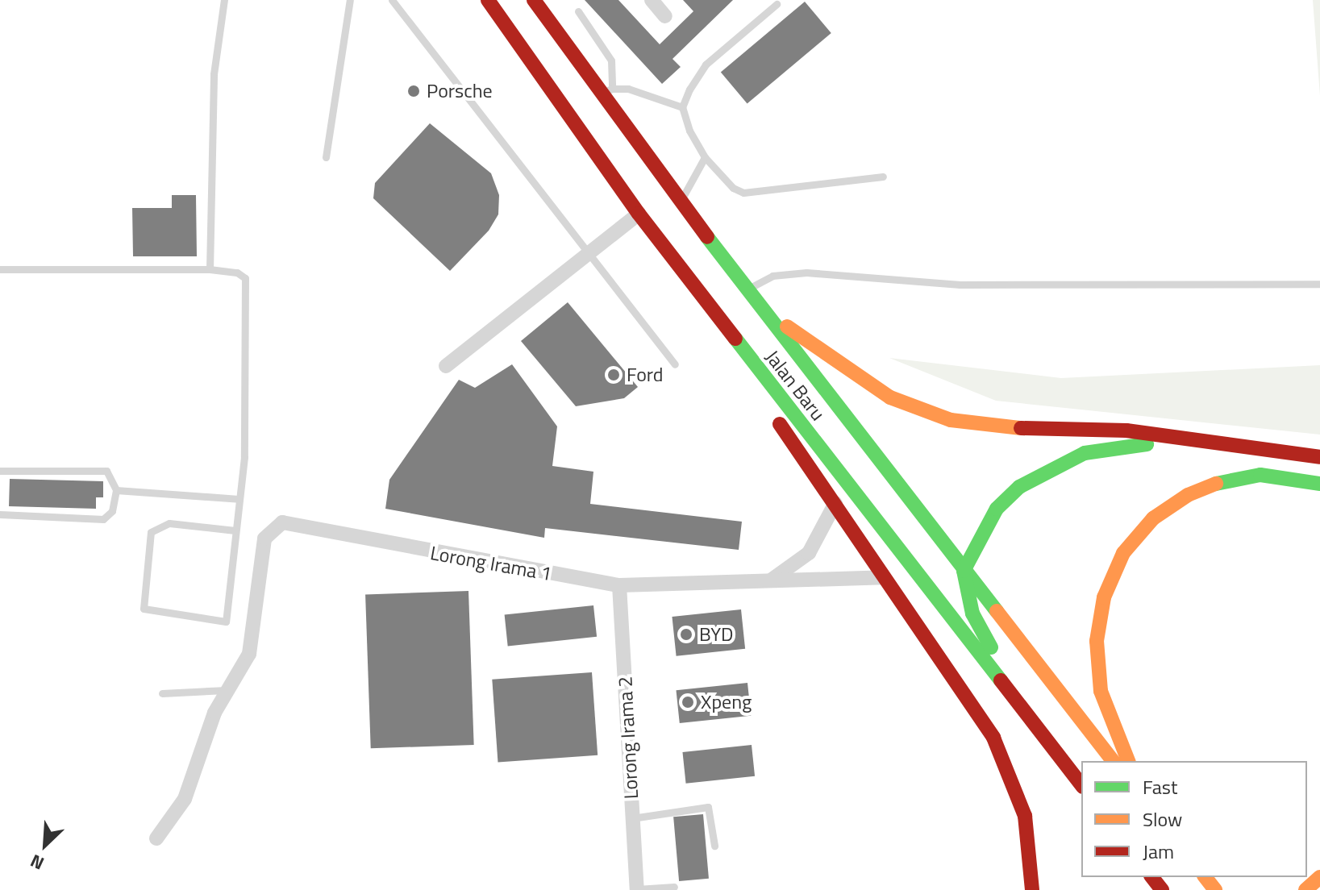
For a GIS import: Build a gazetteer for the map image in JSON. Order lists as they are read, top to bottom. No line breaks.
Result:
{"streets":{"highway":["Jalan Baru"],"street":["Lorong Irama 1","Lorong Irama 2"]},"crossings":[["Lorong Irama 1","Lorong Irama 2"]],"places":["Porsche","Ford","BYD","Xpeng"],"legend":["Fast","Slow","Jam"],"north":"bottom left"}
